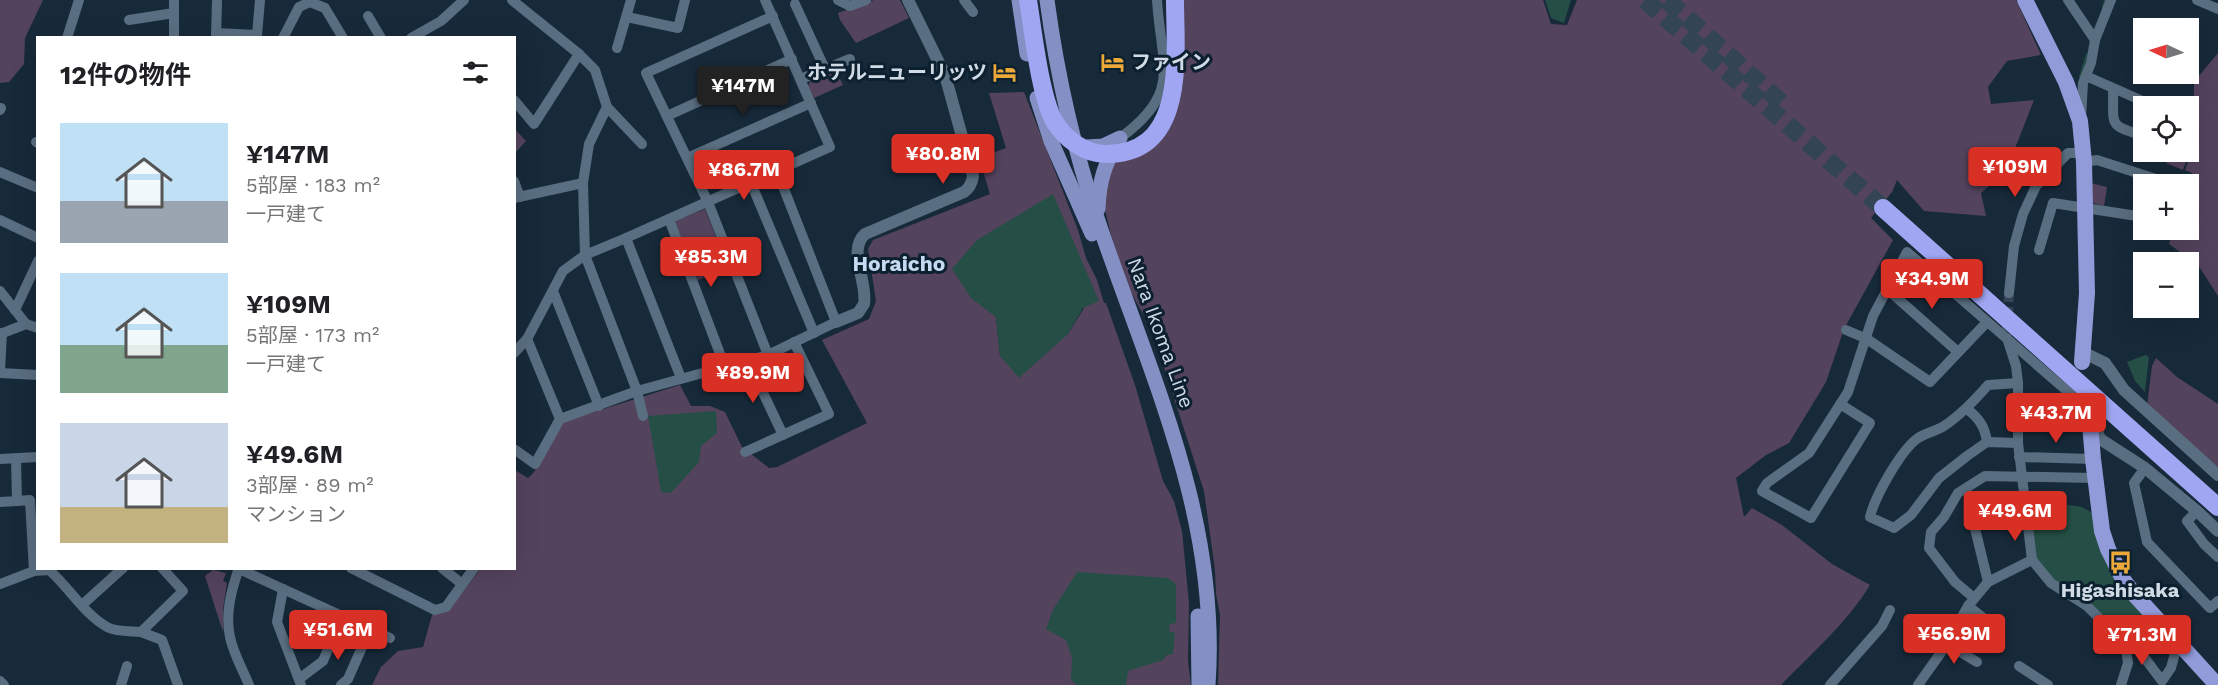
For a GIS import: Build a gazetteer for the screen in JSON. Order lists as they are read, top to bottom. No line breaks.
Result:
{"streets":{"main road":["Nara Ikoma Line"]},"districts":["Horaicho"],"places":{"hotel":["ファイン","ホテルニューリッツ"],"bus stop":["Higashisaka"]},"north":"left","page":{"map_buttons":["+","−"],"heading":"12件の物件","price":["¥147M","¥80.8M","¥109M","¥86.7M","¥85.3M","¥34.9M","¥89.9M","¥43.7M","¥49.6M","¥51.6M","¥56.9M","¥71.3M"],"list":[{"name":"¥147M","note":"5部屋 · 183 m² · 一戸建て"},{"name":"¥109M","note":"5部屋 · 173 m² · 一戸建て"},{"name":"¥49.6M","note":"3部屋 · 89 m² · マンション"}]}}
